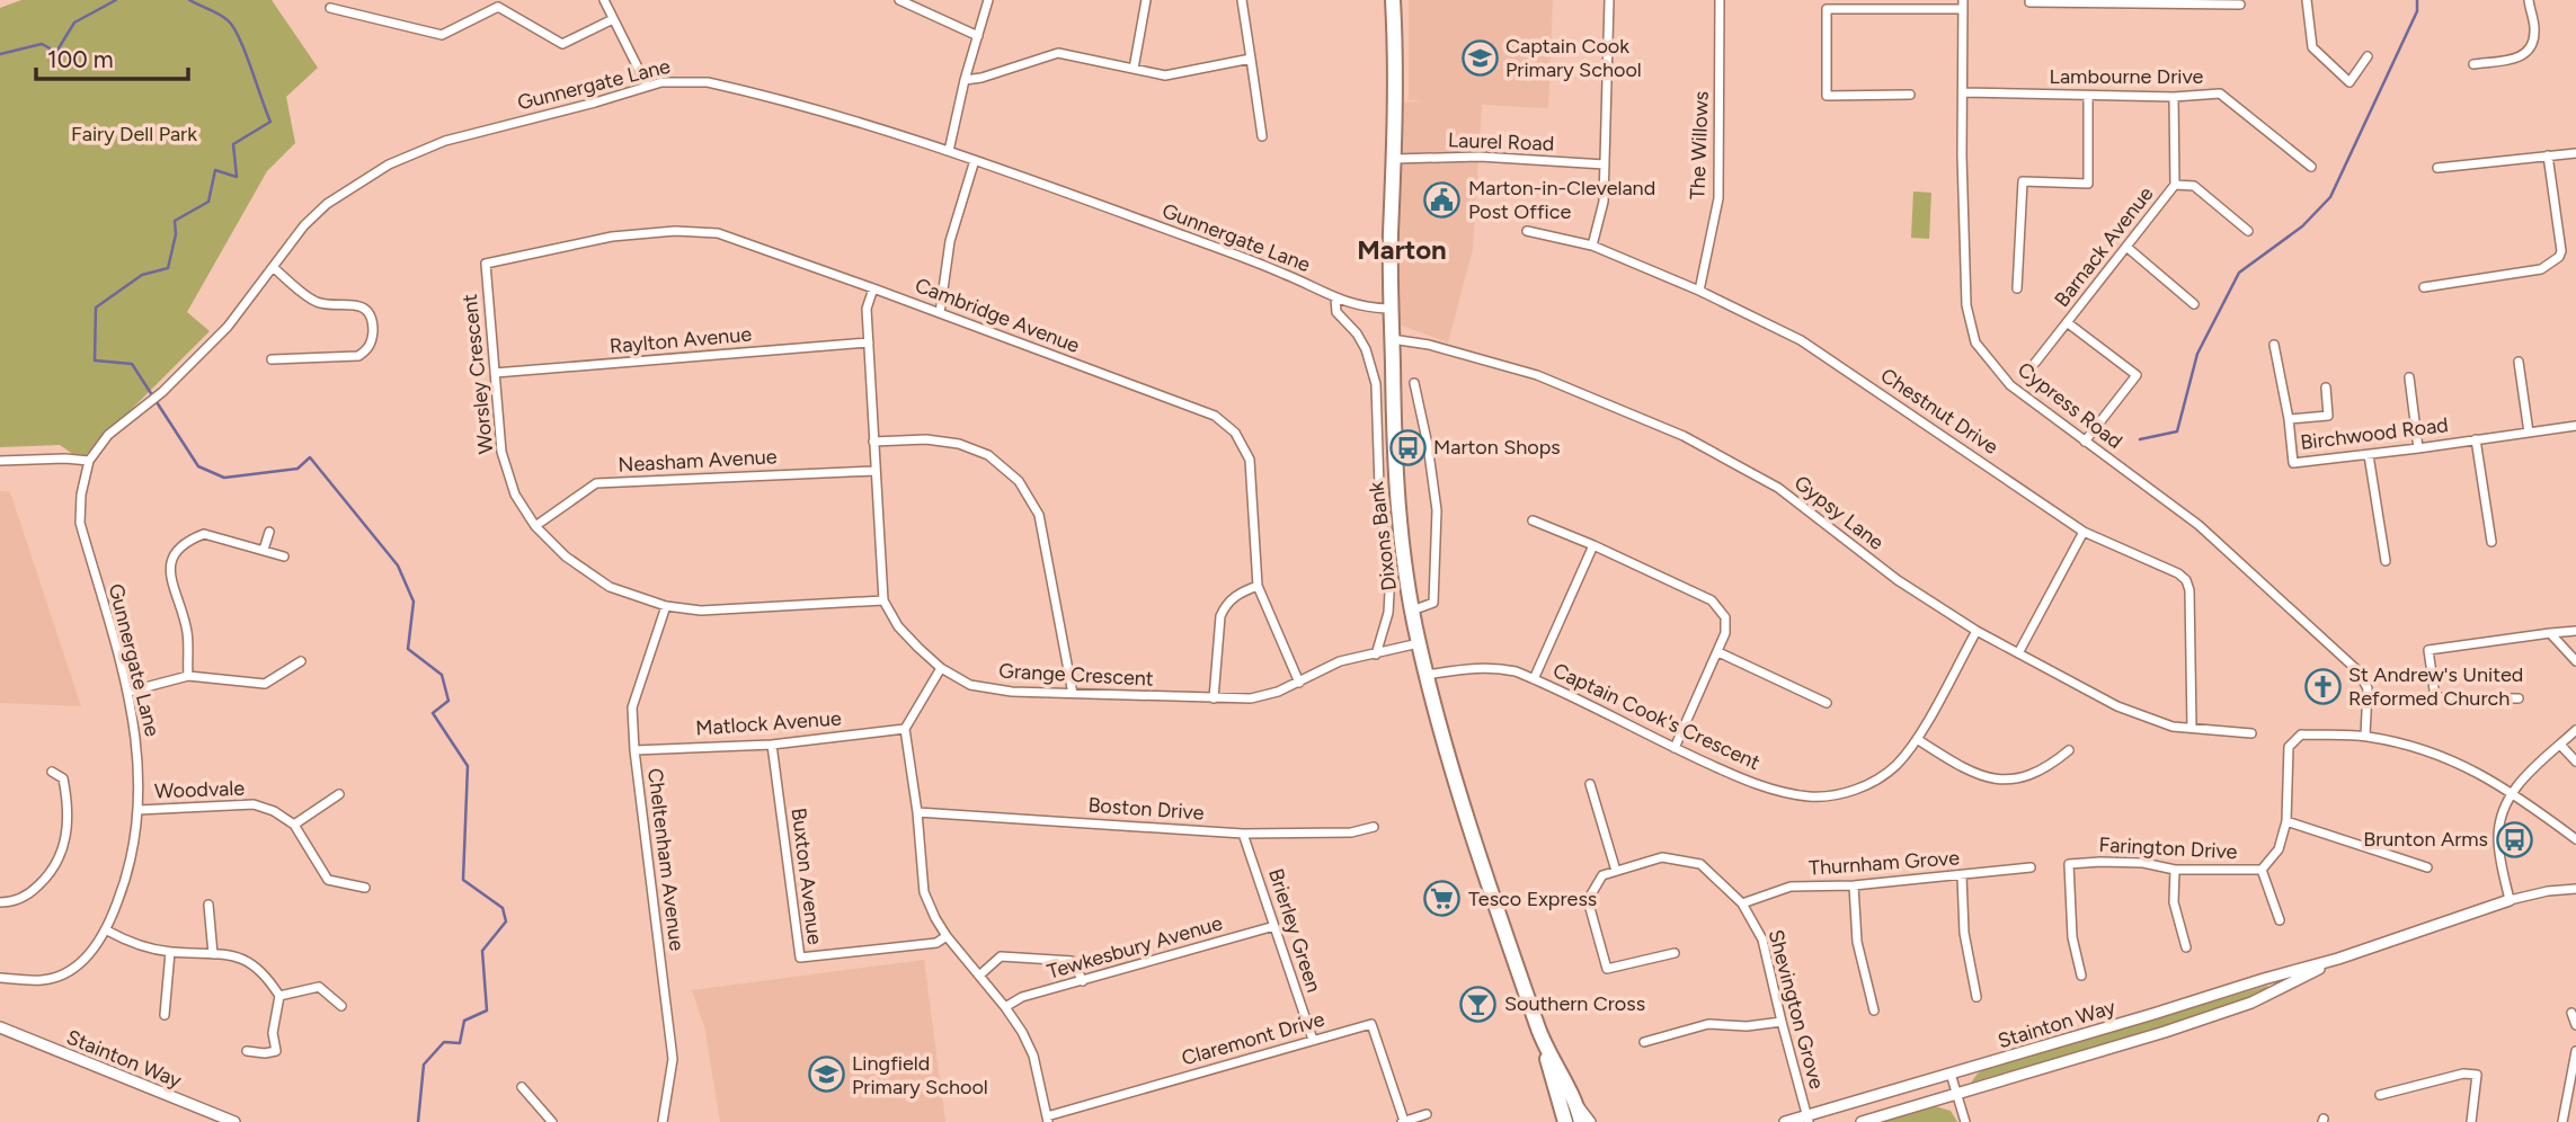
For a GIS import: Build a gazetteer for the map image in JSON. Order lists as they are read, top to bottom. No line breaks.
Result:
{"streets":{"highway":["Dixons Bank"],"street":["Lambourne Drive","Gunnergate Lane","Laurel Road","The Willows","Barnack Avenue","Cambridge Avenue","Raylton Avenue","Worsley Crescent","Cypress Road","Chestnut Drive","Birchwood Road","Neasham Avenue","Gypsy Lane","Grange Crescent","Captain Cook's Crescent","Matlock Avenue","Woodvale","Boston Drive","Farington Drive","Cheltenham Avenue","Thurnham Grove","Buxton Avenue","Brierley Green","Tewkesbury Avenue","Shevington Grove","Stainton Way","Claremont Drive"]},"crossings":[["Lambourne Drive","Barnack Avenue"],["Lambourne Drive","Cypress Road"],["Gunnergate Lane","Dixons Bank"],["Gunnergate Lane","Woodvale"],["Laurel Road","Dixons Bank"],["The Willows","Chestnut Drive"],["Cambridge Avenue","Worsley Crescent"],["Cambridge Avenue","Grange Crescent"],["Raylton Avenue","Worsley Crescent"],["Raylton Avenue","Grange Crescent"],["Worsley Crescent","Neasham Avenue"],["Worsley Crescent","Grange Crescent"],["Worsley Crescent","Cheltenham Avenue"],["Cypress Road","Farington Drive"],["Chestnut Drive","Gypsy Lane"],["Neasham Avenue","Grange Crescent"],["Gypsy Lane","Dixons Bank"],["Gypsy Lane","Captain Cook's Crescent"],["Dixons Bank","Grange Crescent"],["Dixons Bank","Captain Cook's Crescent"],["Matlock Avenue","Cheltenham Avenue"],["Matlock Avenue","Buxton Avenue"],["Boston Drive","Brierley Green"],["Thurnham Grove","Shevington Grove"],["Brierley Green","Tewkesbury Avenue"],["Brierley Green","Claremont Drive"],["Shevington Grove","Stainton Way"]],"districts":["Marton"],"parks":["Fairy Dell Park"],"places":{"school or university":["Captain Cook Primary School","Lingfield Primary School"],"public building":["Marton-in-Cleveland Post Office"],"bus stop":["Marton Shops","Brunton Arms"],"church":["St Andrew's United Reformed Church"],"supermarket":["Tesco Express"],"bar":["Southern Cross"]},"scale_bar":"100 m"}
